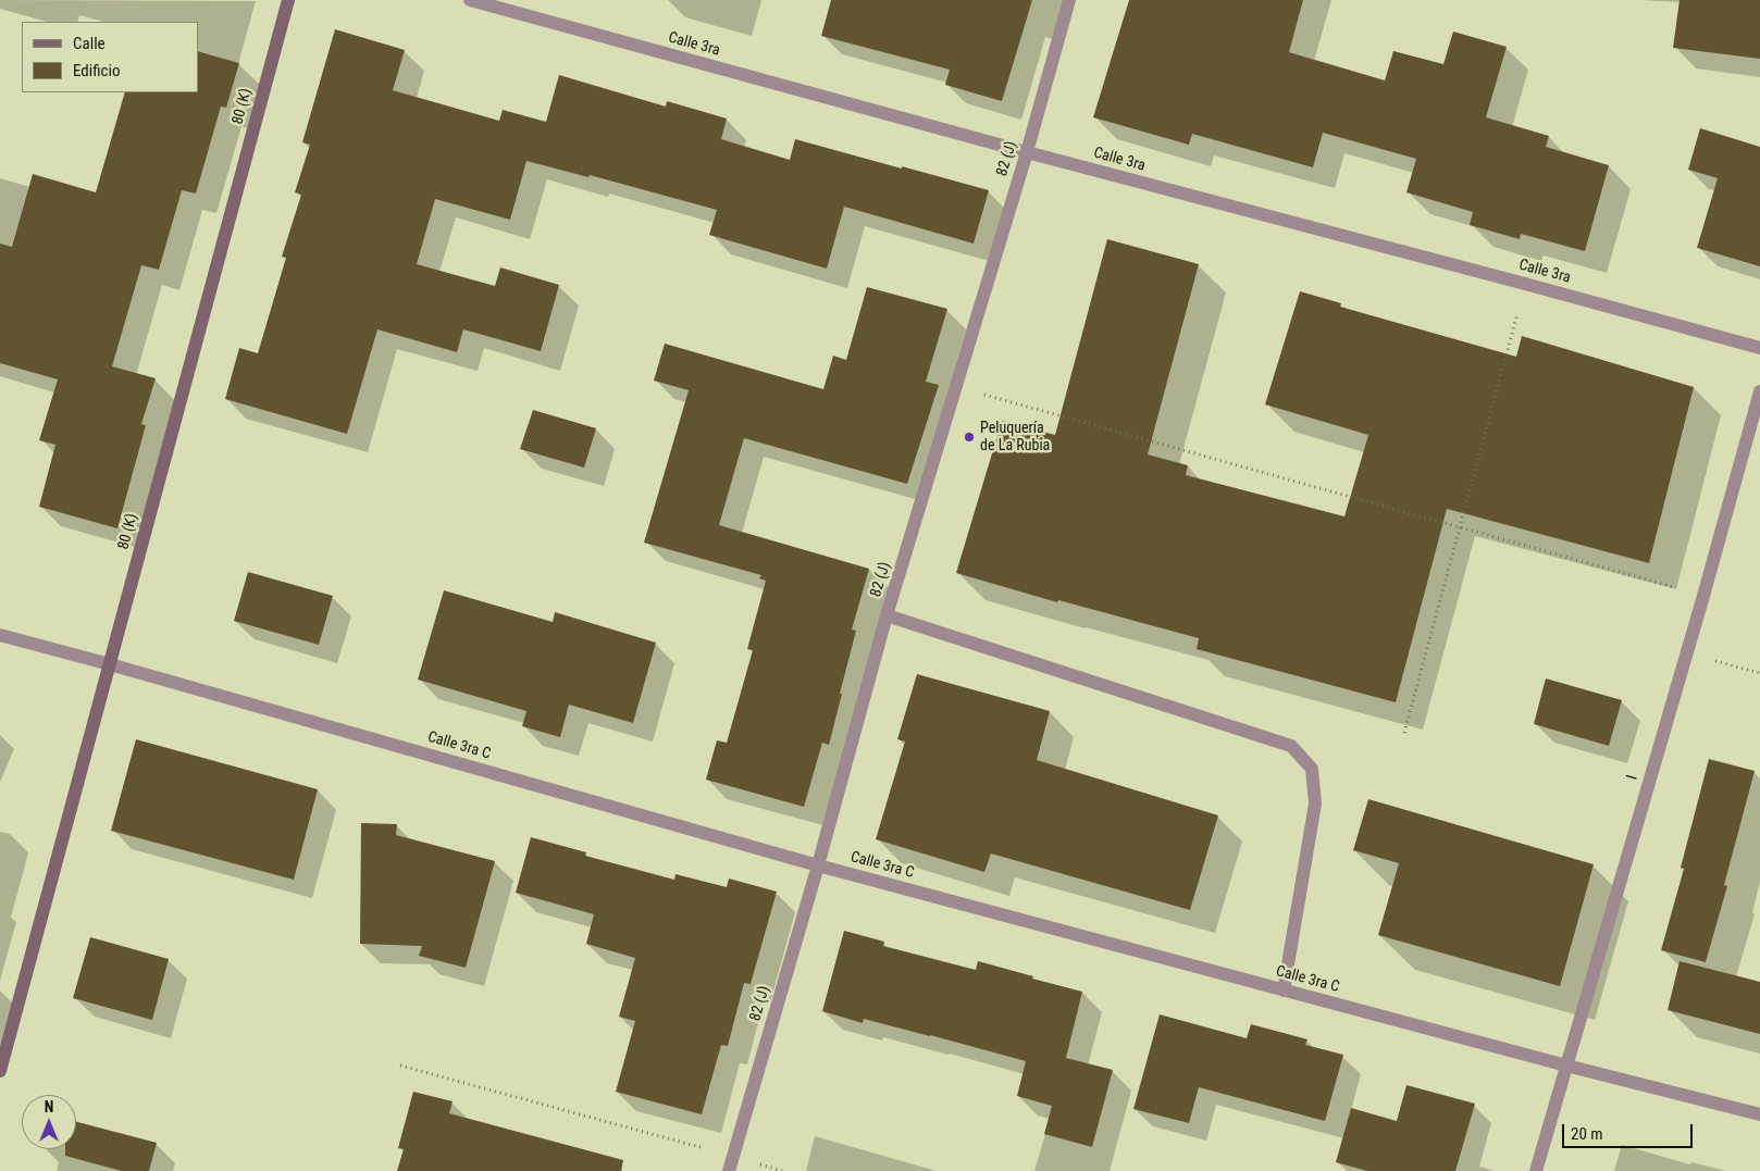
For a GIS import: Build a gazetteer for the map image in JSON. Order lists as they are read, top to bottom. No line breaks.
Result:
{"streets":{"street":["Calle 3ra","80 (K)","82 (J)","Calle 3ra C","I"]},"crossings":[["Calle 3ra","82 (J)"],["80 (K)","Calle 3ra C"],["82 (J)","Calle 3ra C"],["Calle 3ra C","I"]],"places":["Peluquería de La Rubia"],"legend":["Calle","Edificio"],"scale_bar":"20 m","north":"top"}
